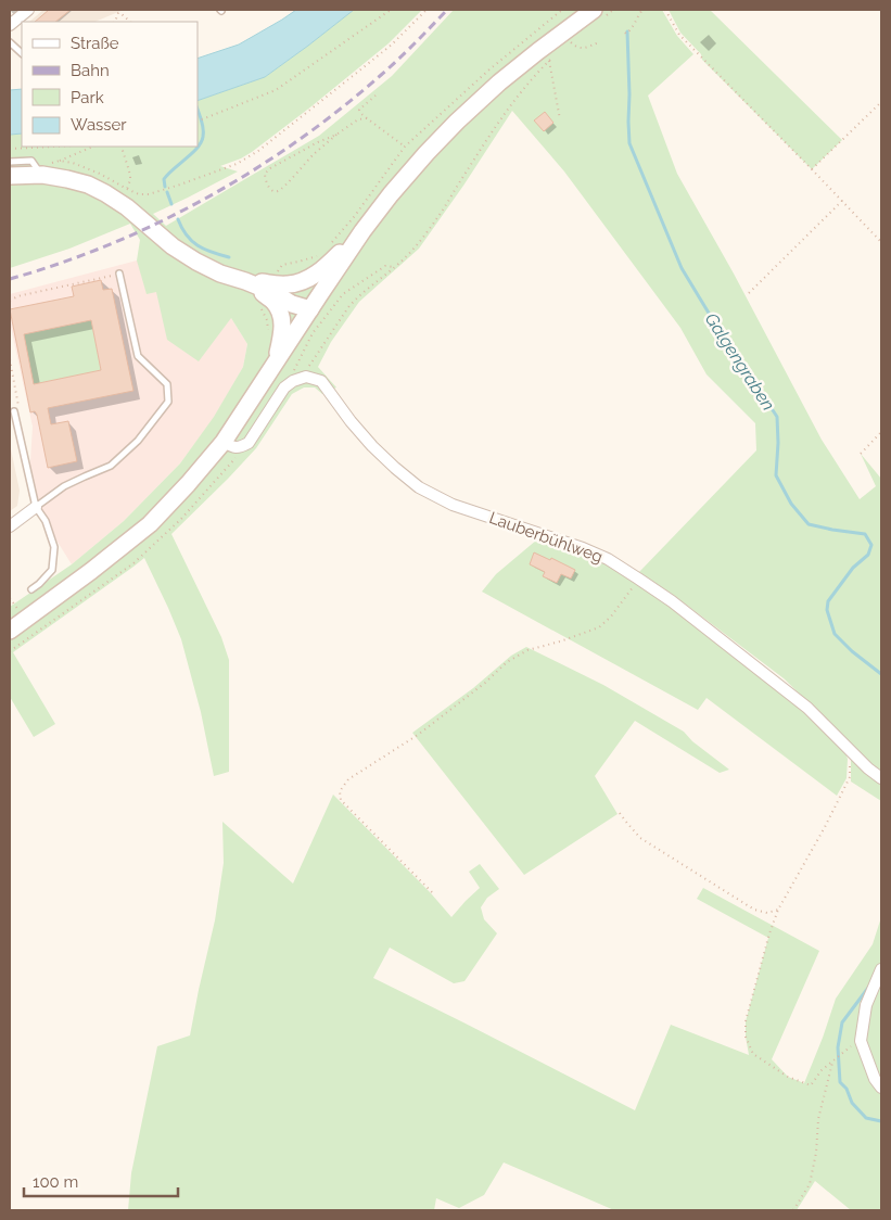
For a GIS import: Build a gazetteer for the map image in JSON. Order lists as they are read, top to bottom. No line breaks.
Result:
{"streets":{"street":["Lauberbühlweg"]},"water":["Galgengraben"],"legend":["Straße","Bahn","Park","Wasser"],"scale_bar":"100 m"}
